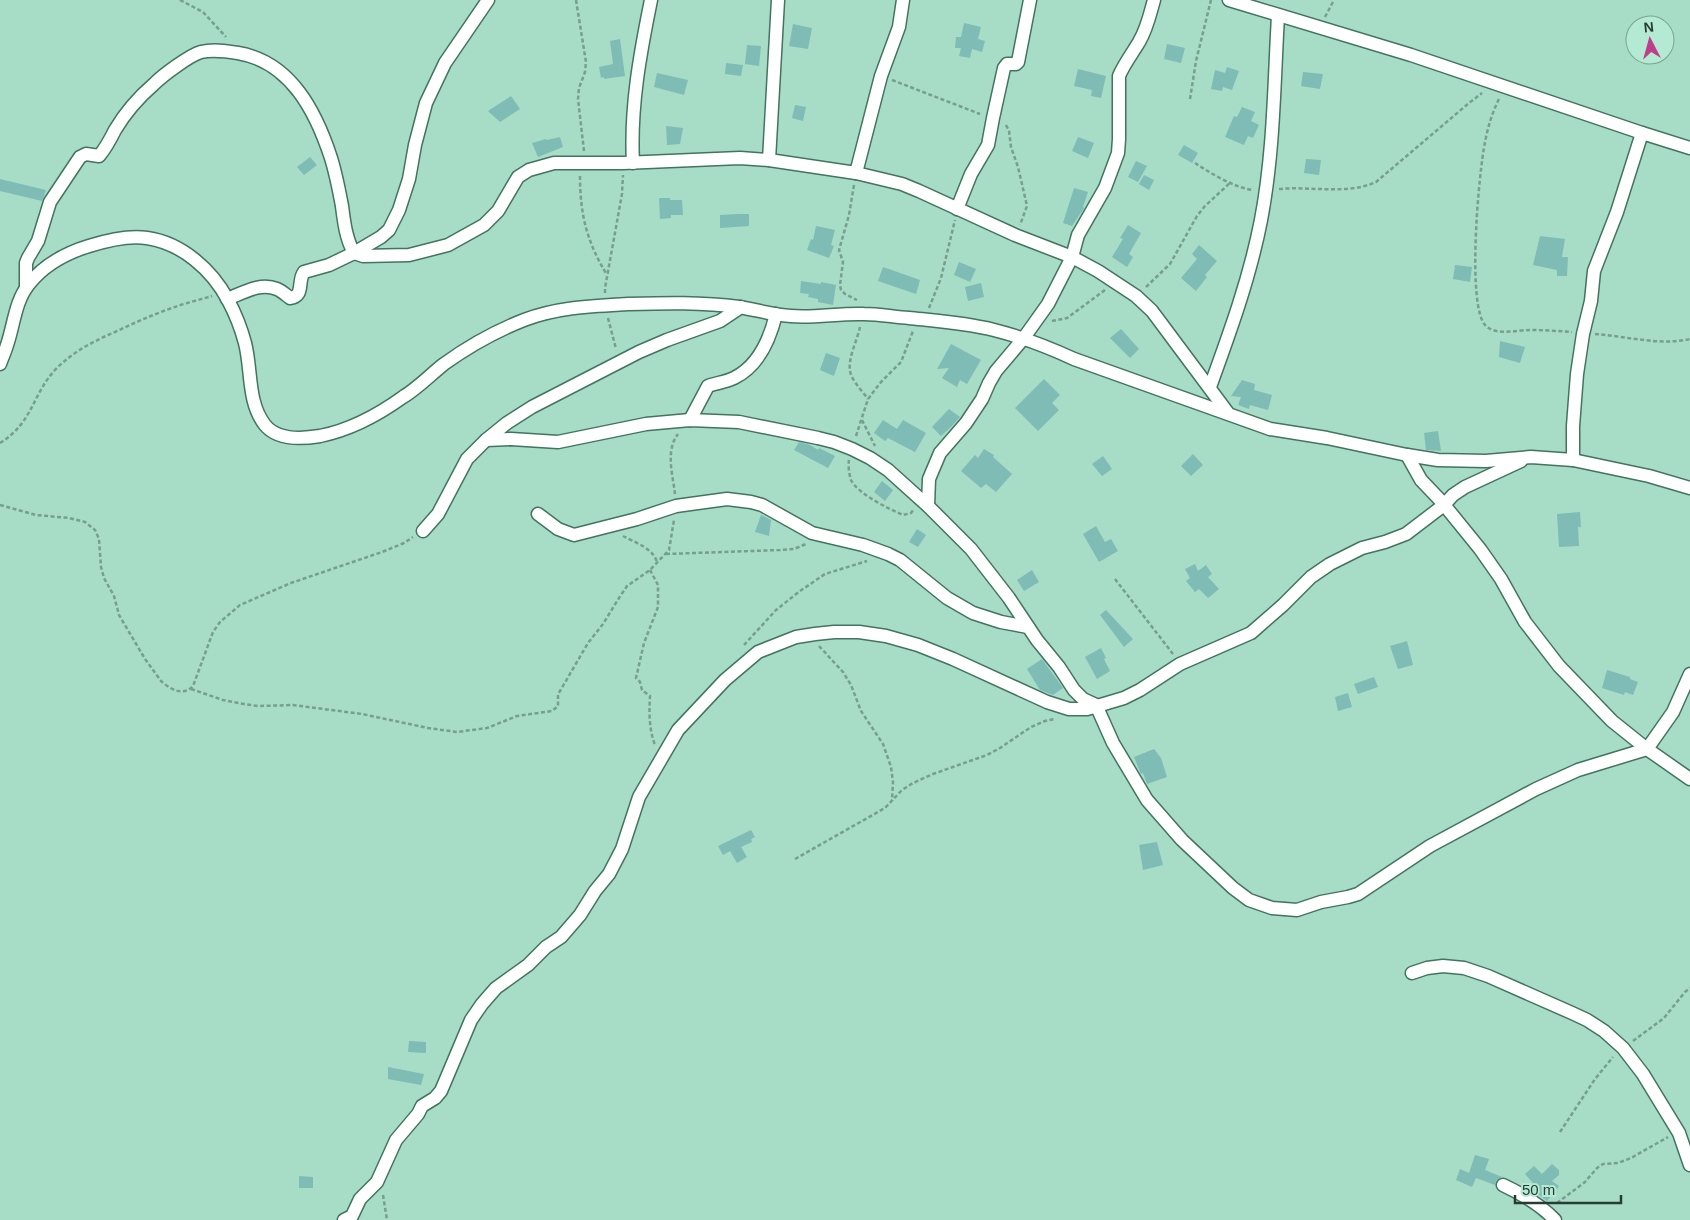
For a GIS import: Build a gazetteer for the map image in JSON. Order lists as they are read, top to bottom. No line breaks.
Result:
{"scale_bar":"50 m","north":"top"}
